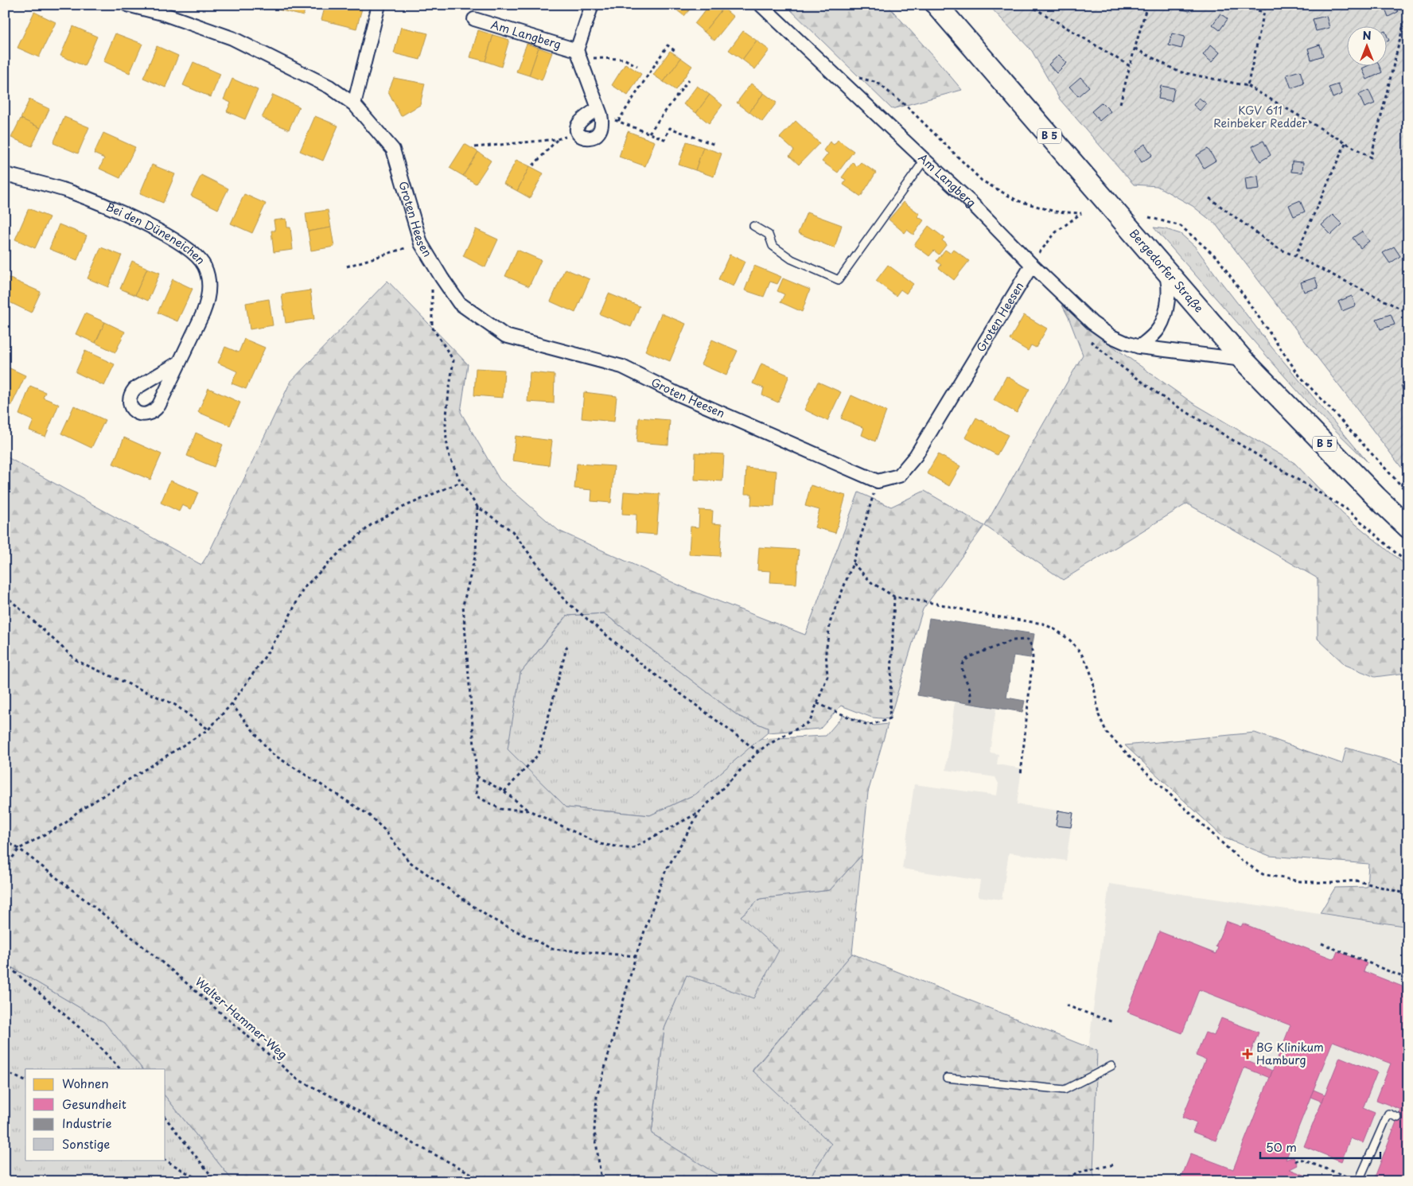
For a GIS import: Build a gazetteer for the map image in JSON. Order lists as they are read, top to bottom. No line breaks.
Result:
{"streets":{"main road":["B 5","Bergedorfer Straße"],"street":["Am Langberg","Groten Heesen","Bei den Düneneichen"],"path":["Walter-Hammer-Weg"]},"crossings":[["Am Langberg","Groten Heesen"],["Am Langberg","Bergedorfer Straße"]],"parks":["KGV 611 Reinbeker Redder"],"places":{"health":["BG Klinikum Hamburg"]},"legend":["Wohnen","Gesundheit","Industrie","Sonstige"],"scale_bar":"50 m","north":"top"}
